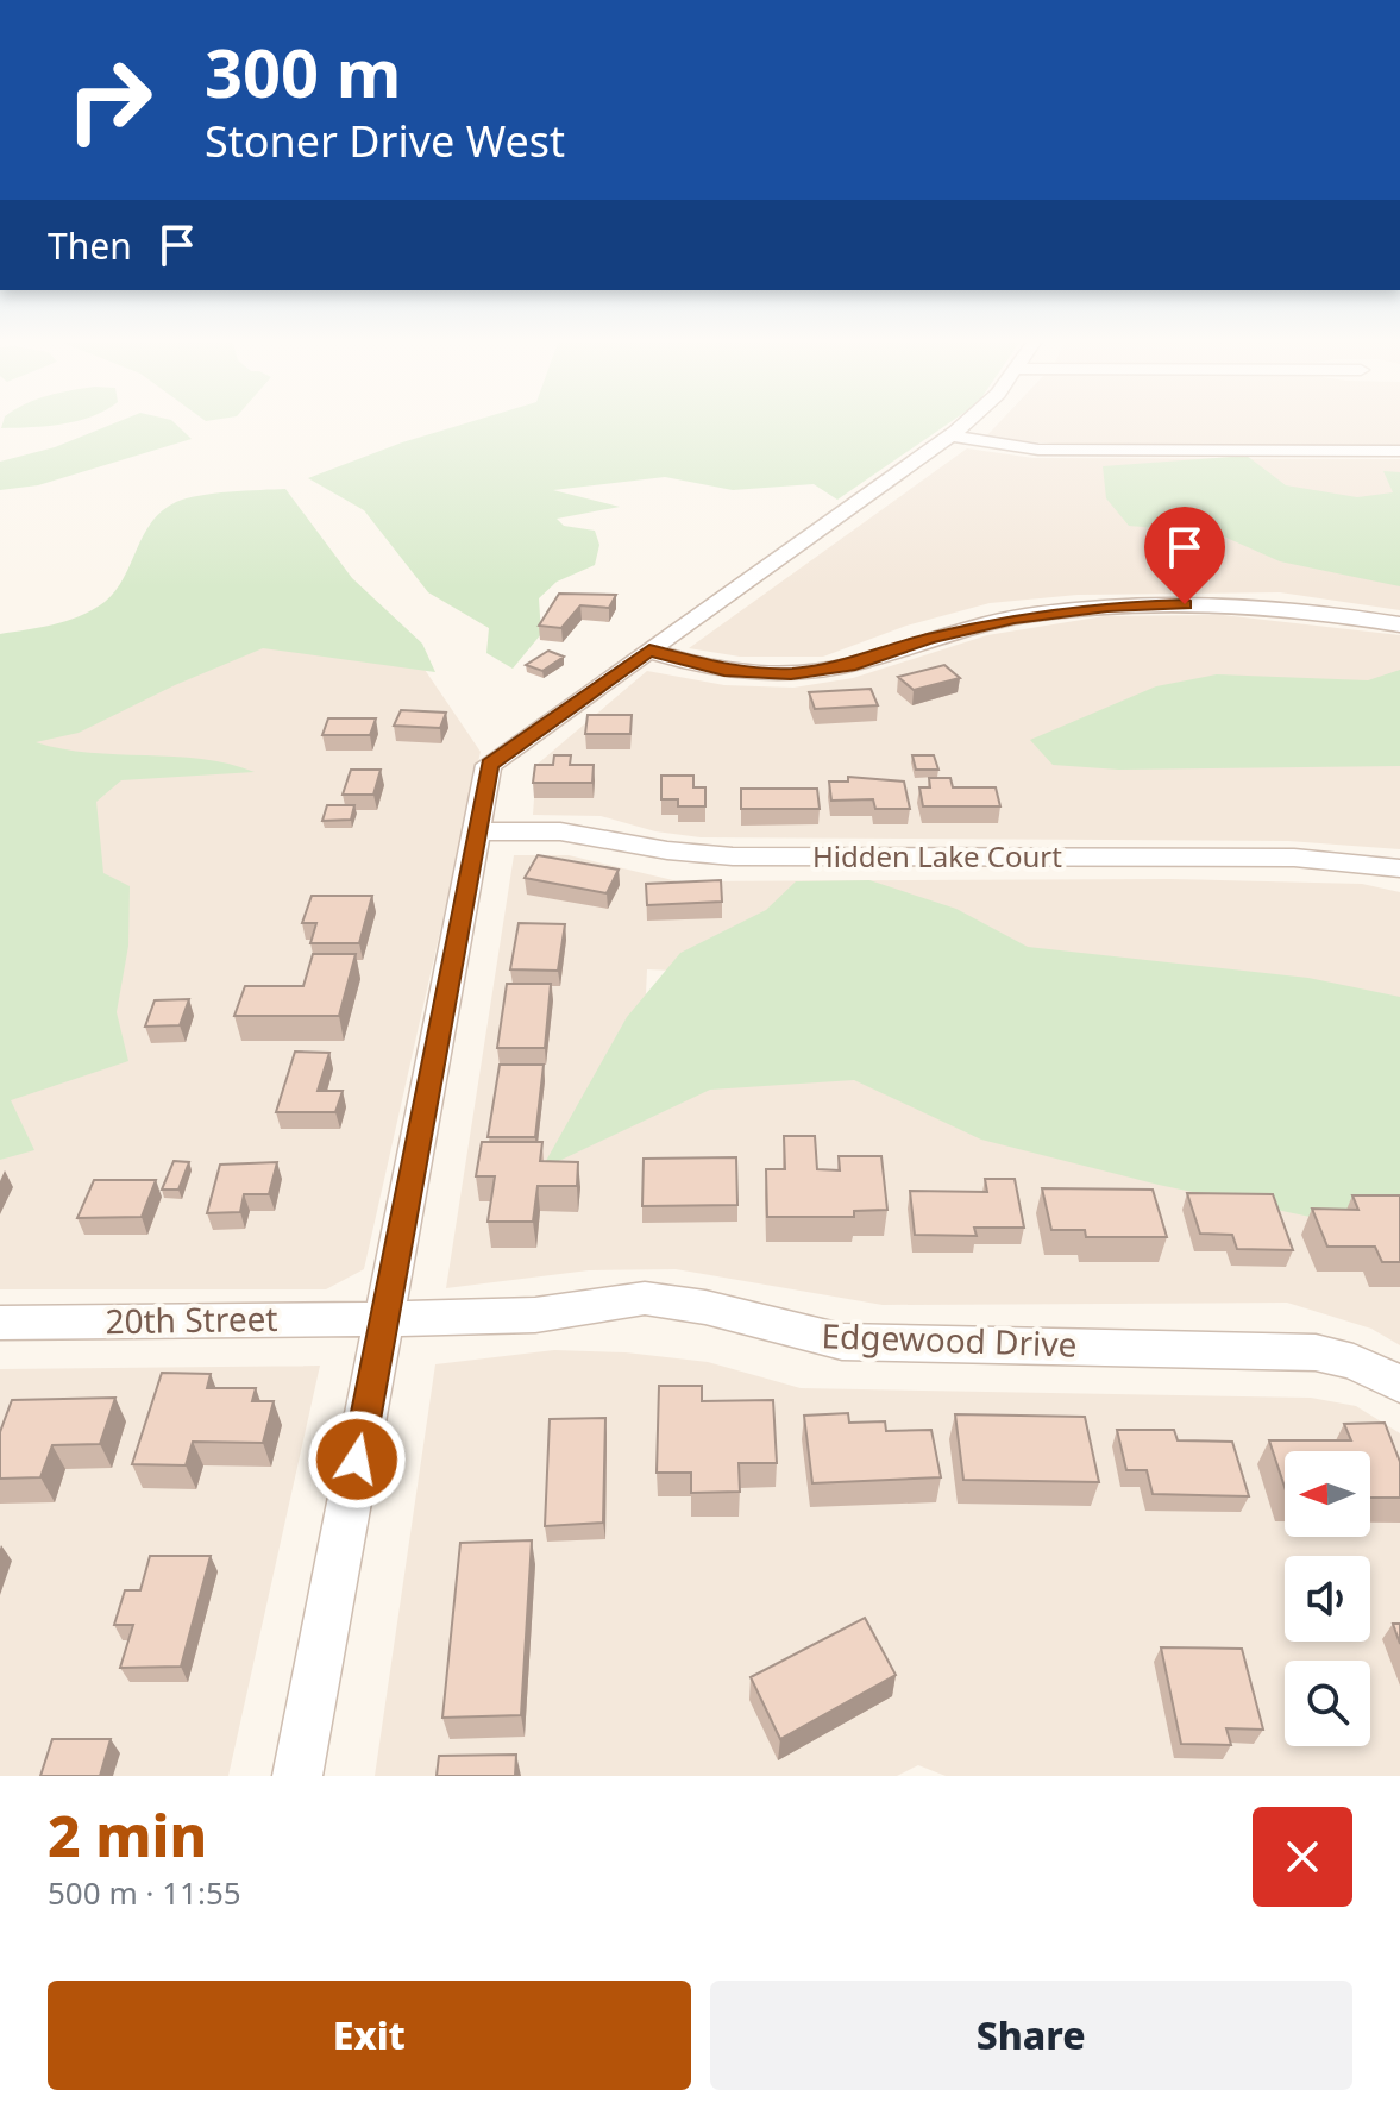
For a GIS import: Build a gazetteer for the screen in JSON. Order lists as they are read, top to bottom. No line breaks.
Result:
{"streets":{"street":["Hidden Lake Court","20th Street","Edgewood Drive"]},"crossings":[["20th Street","Edgewood Drive"]],"north":"left","page":{"turn":["300 m","Stoner Drive West"],"then":"Then","heading":["2 min","500 m · 11:55"],"buttons":["Exit","Share"]}}
